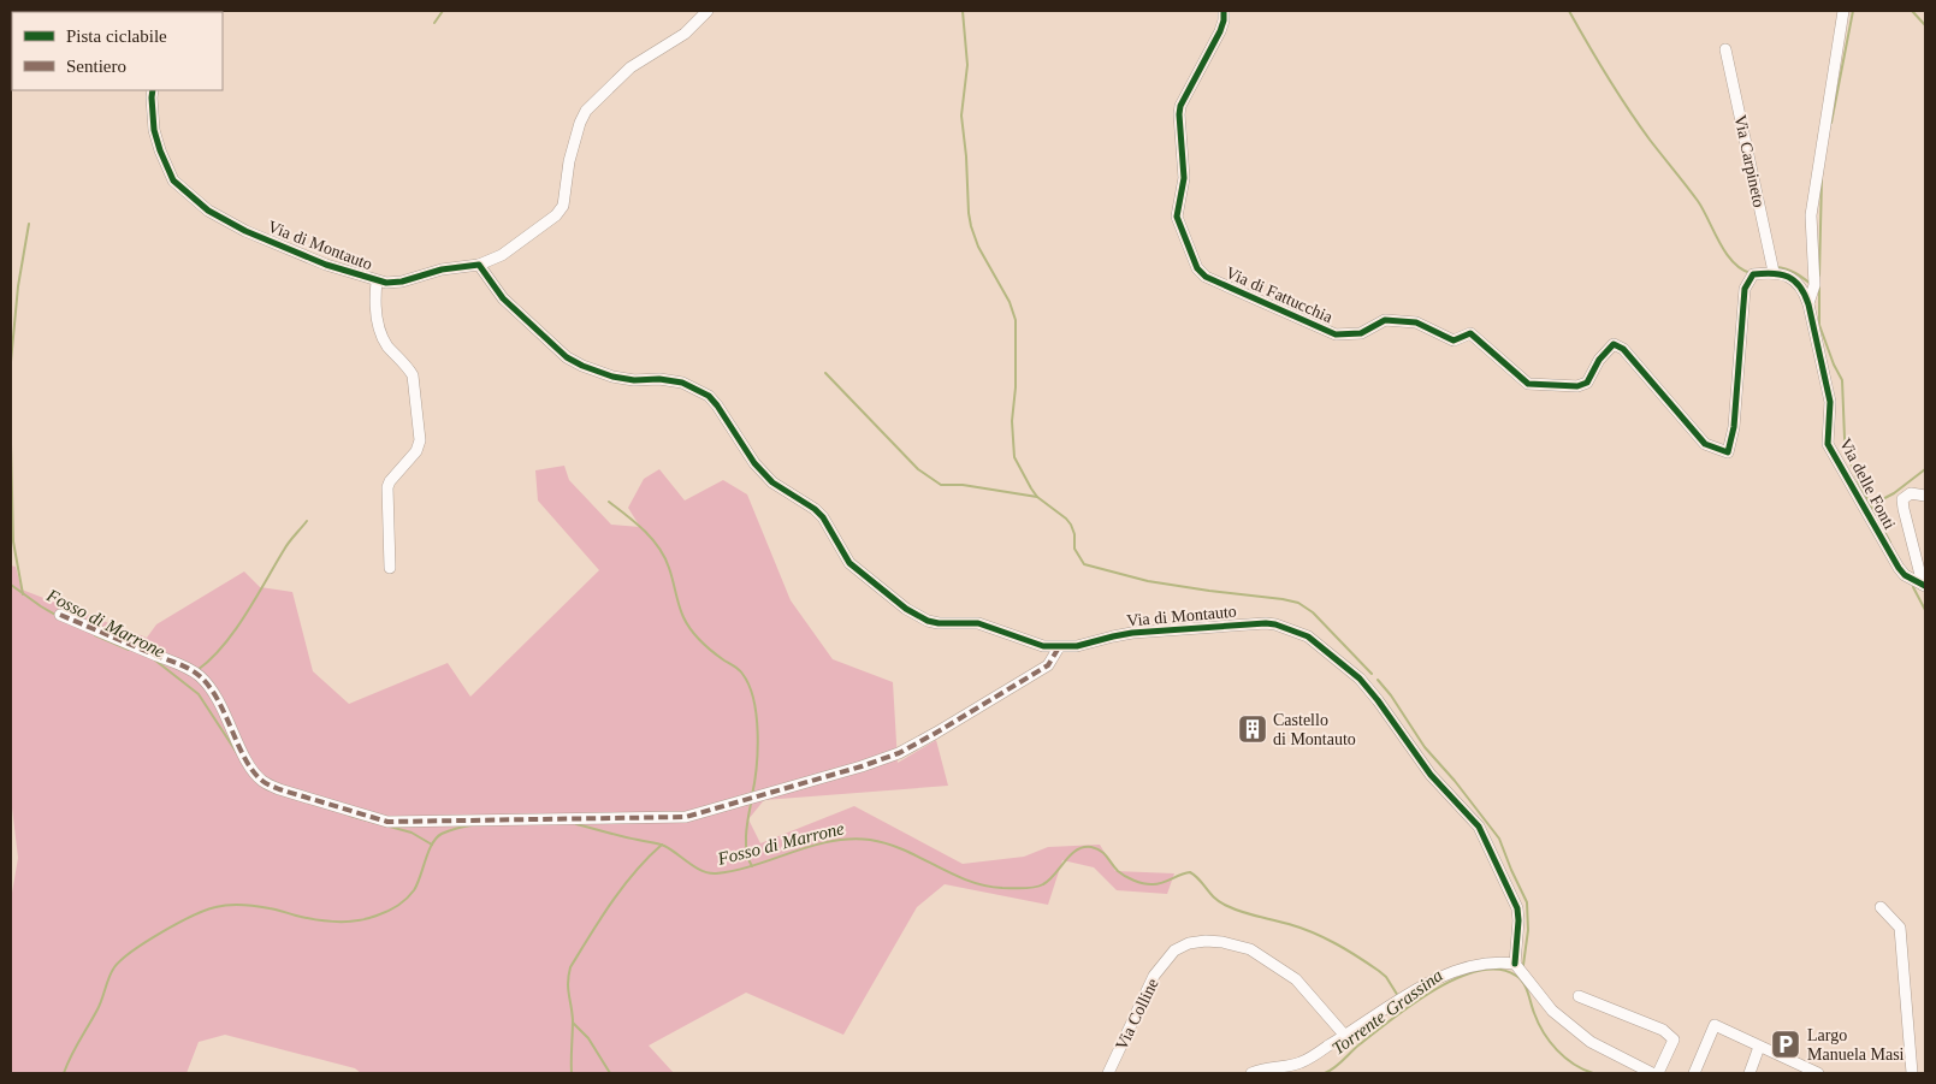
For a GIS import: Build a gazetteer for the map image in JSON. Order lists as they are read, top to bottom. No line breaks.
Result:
{"streets":{"street":["Via Carpineto","Via di Montauto","Via di Fattucchia","Via delle Fonti","Via Colline"]},"crossings":[["Via Carpineto","Via di Fattucchia"]],"water":["Fosso di Marrone","Torrente Grassina"],"places":{"building":["Castello di Montauto"],"parking":["Largo Manuela Masi"]},"legend":["Pista ciclabile","Sentiero"]}
